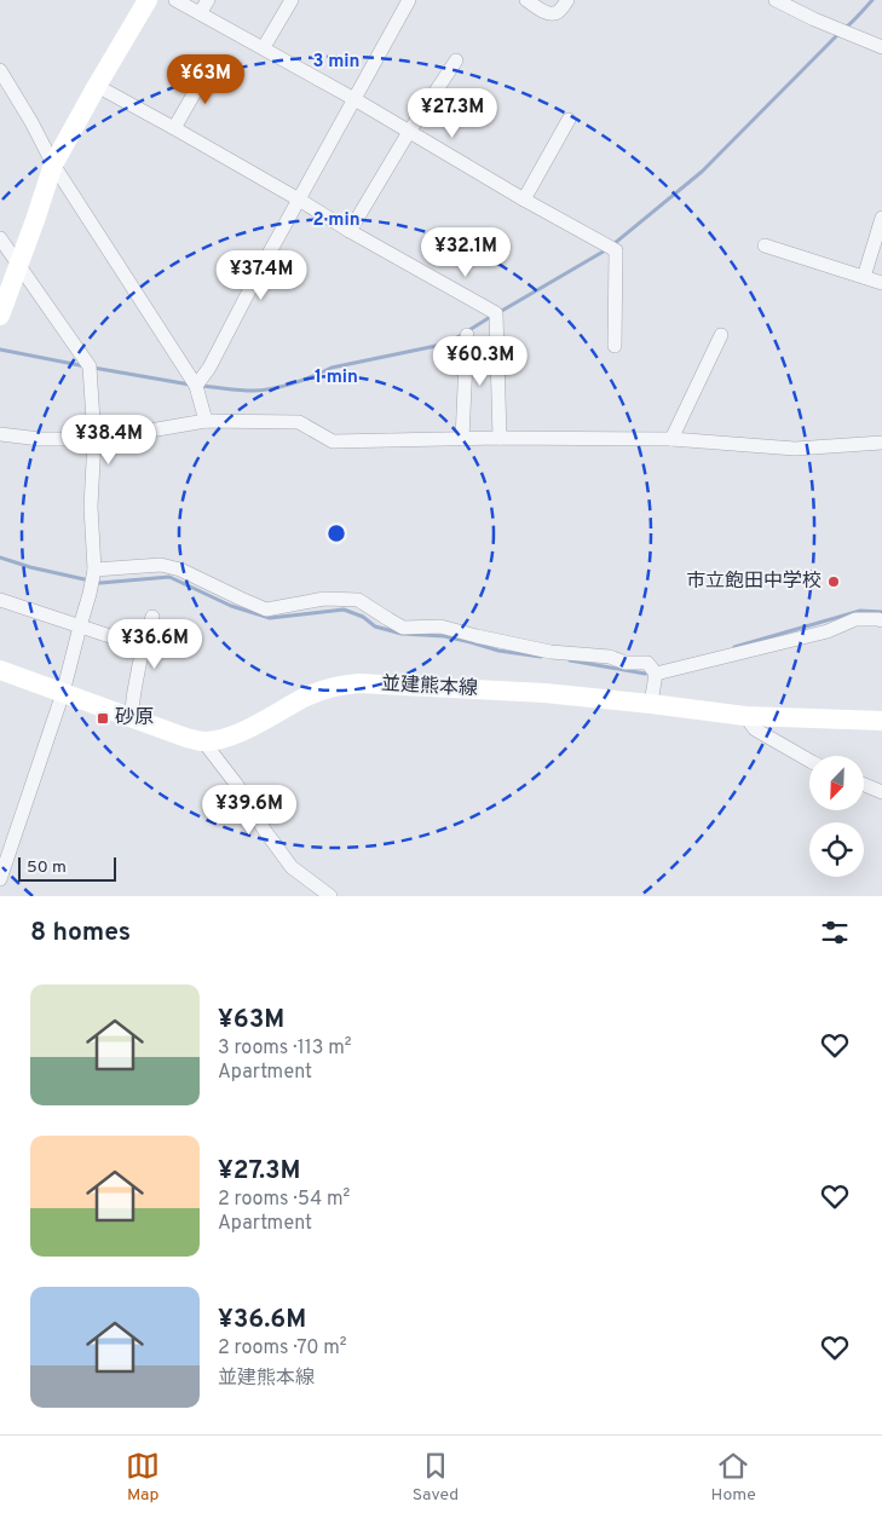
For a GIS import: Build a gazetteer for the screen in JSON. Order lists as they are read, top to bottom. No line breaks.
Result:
{"streets":{"main road":["並建熊本線"]},"places":{"other":["市立飽田中学校"],"transit":["砂原"]},"scale_bar":"50 m","north":"bottom left","page":{"price":["¥63M","¥27.3M","¥32.1M","¥37.4M","¥60.3M","¥38.4M","¥36.6M","¥39.6M"],"scale":"50 m","heading":"8 homes","list":[{"name":"¥63M","note":"3 rooms · 113 m² · Apartment"},{"name":"¥27.3M","note":"2 rooms · 54 m² · Apartment"},{"name":"¥36.6M","note":"2 rooms · 70 m² · 並建熊本線"}],"tabs":["Map","Saved","Home"]},"rings":["3 min","2 min","1 min"]}
